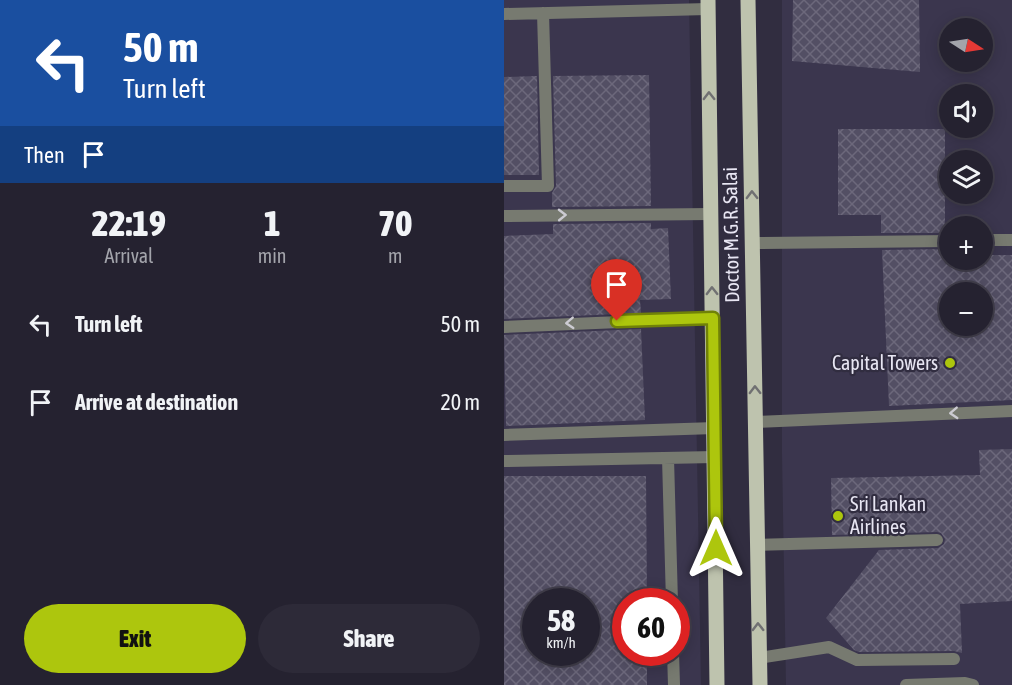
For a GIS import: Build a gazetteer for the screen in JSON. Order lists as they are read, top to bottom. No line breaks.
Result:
{"streets":{"main road":["Doctor M.G.R. Salai"]},"one_way":["Doctor M.G.R. Salai"],"places":["Capital Towers","Sri Lankan Airlines"],"north":"right","page":{"turn":["50 m","Turn left"],"map_buttons":["+","−"],"then":"Then","eta":["22:19","Arrival","1","min","70","m"],"list":[{"name":"Turn left","value":"50 m"},{"name":"Arrive at destination","value":"20 m"}],"speed":"58 km/h","limit":"60","buttons":["Exit","Share"]}}
